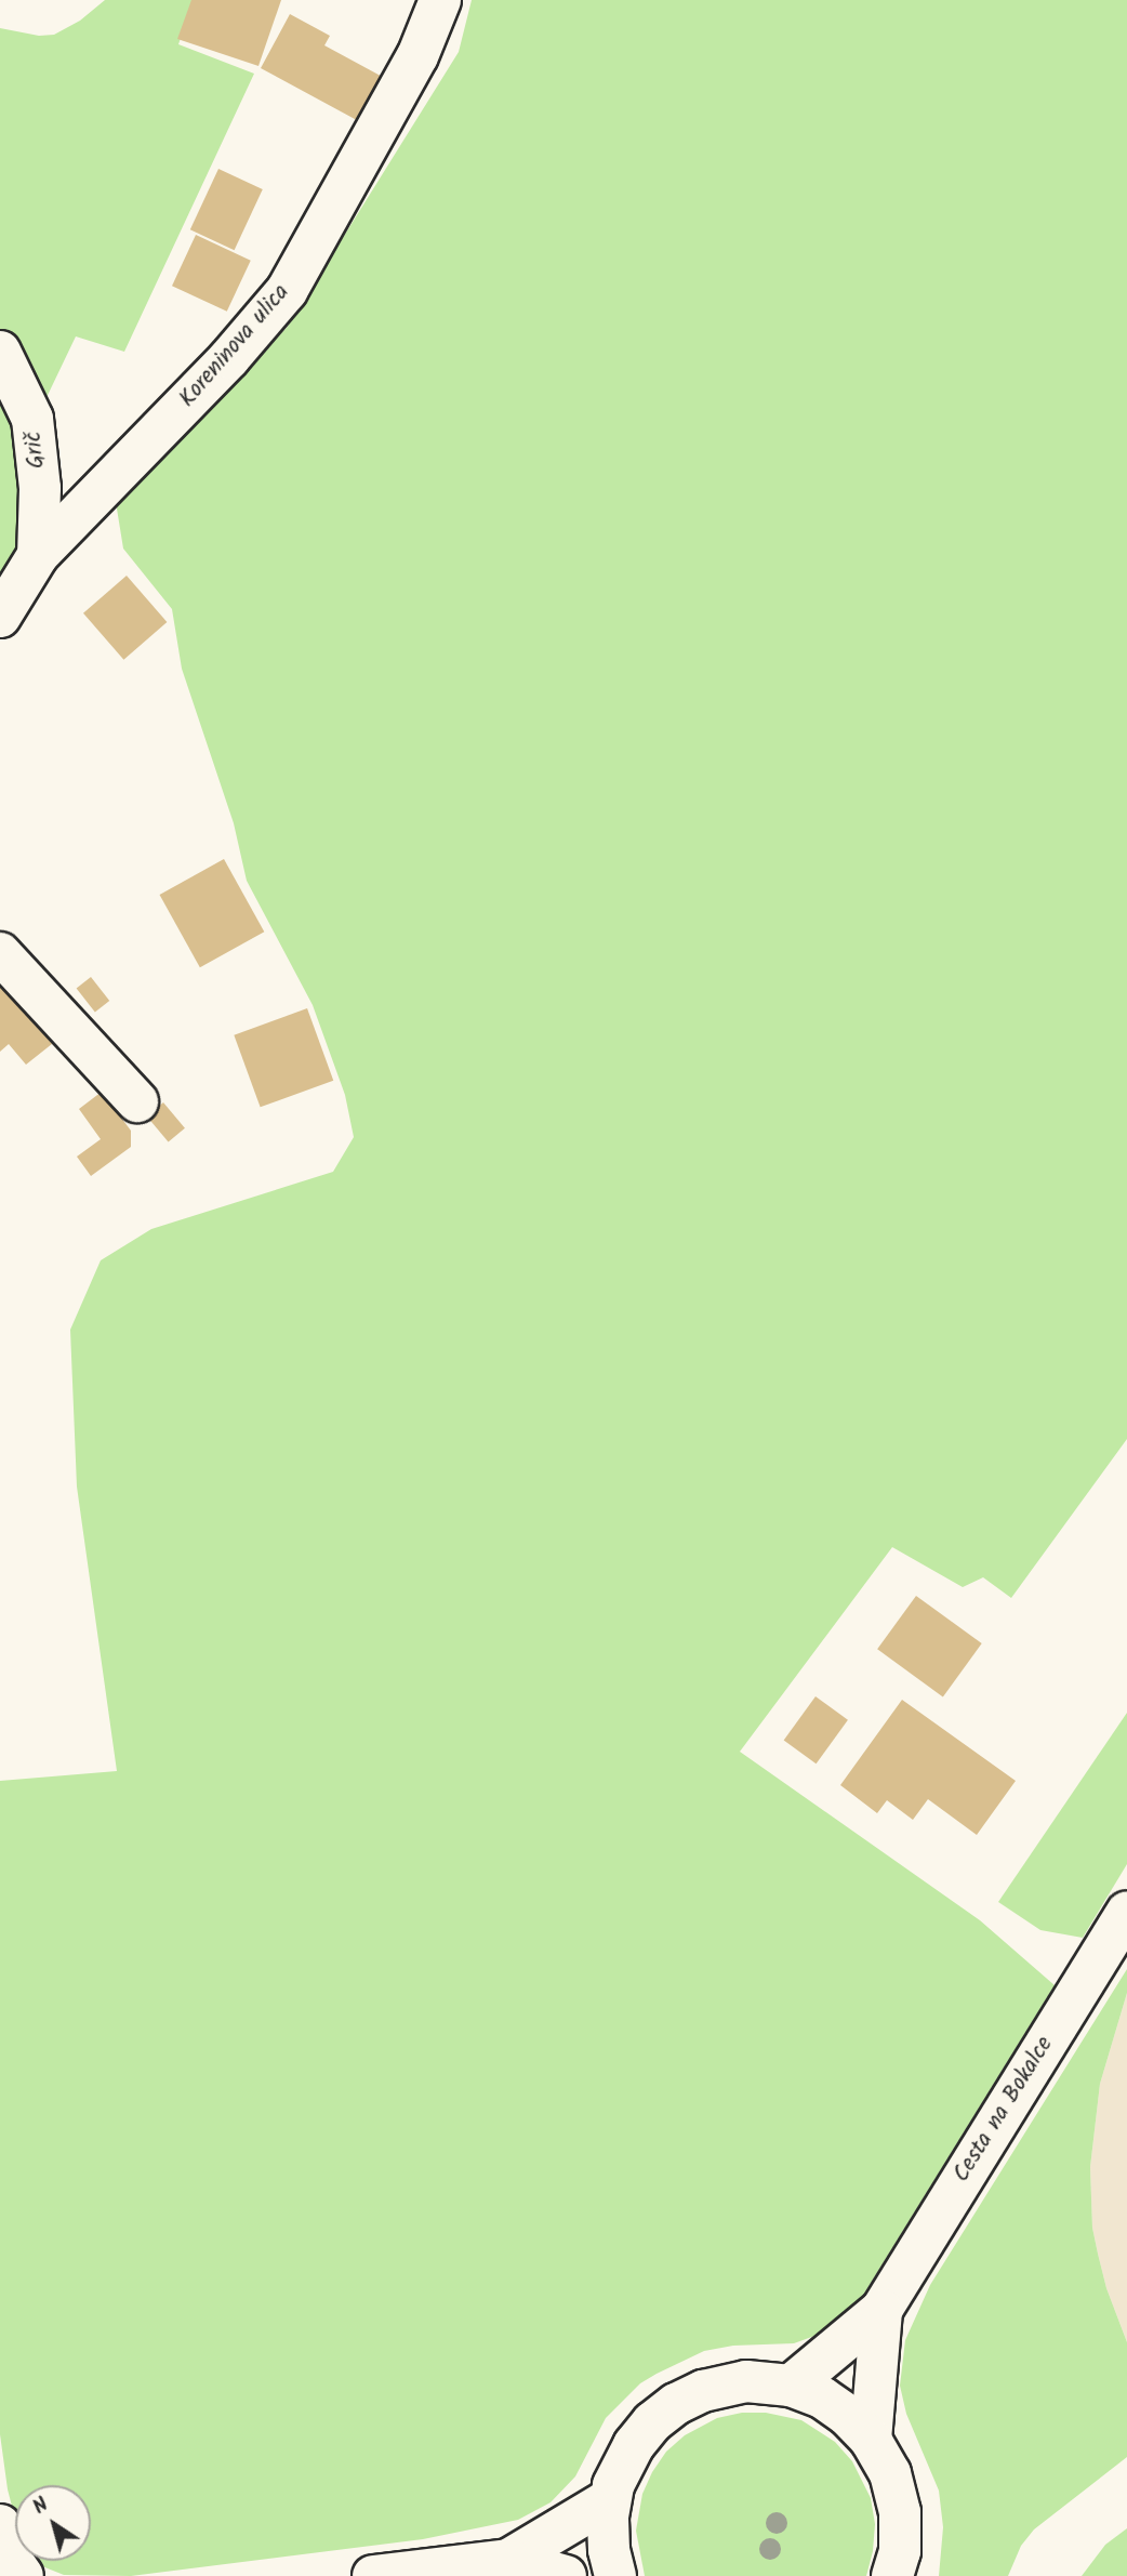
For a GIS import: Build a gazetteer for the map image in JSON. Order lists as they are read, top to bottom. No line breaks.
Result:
{"streets":{"street":["Koreninova ulica","Grič","Cesta na Bokalce"]},"crossings":[["Koreninova ulica","Grič"]],"north":"top left"}
